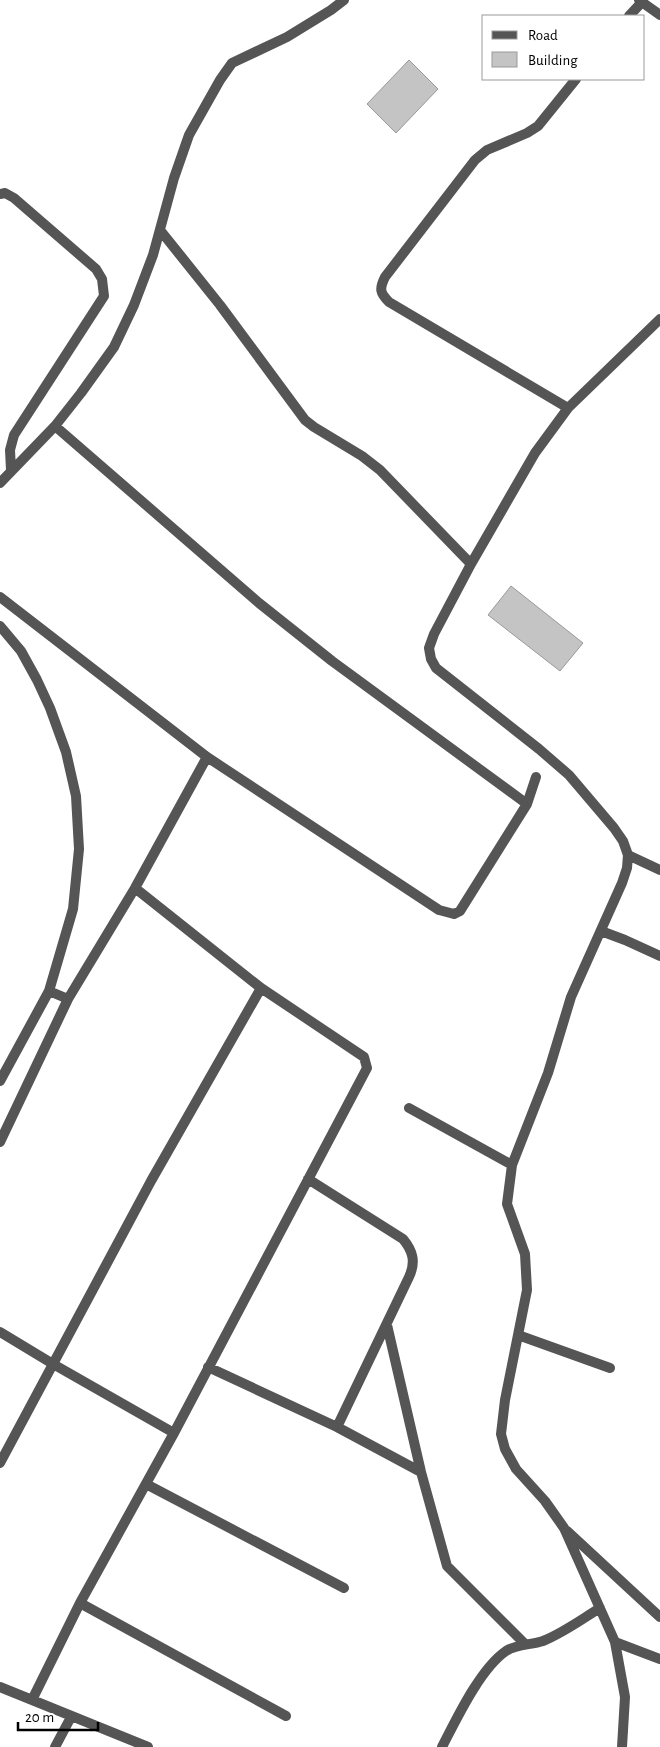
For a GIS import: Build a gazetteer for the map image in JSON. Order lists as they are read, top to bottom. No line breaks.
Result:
{"legend":["Road","Building"],"scale_bar":"20 m"}
